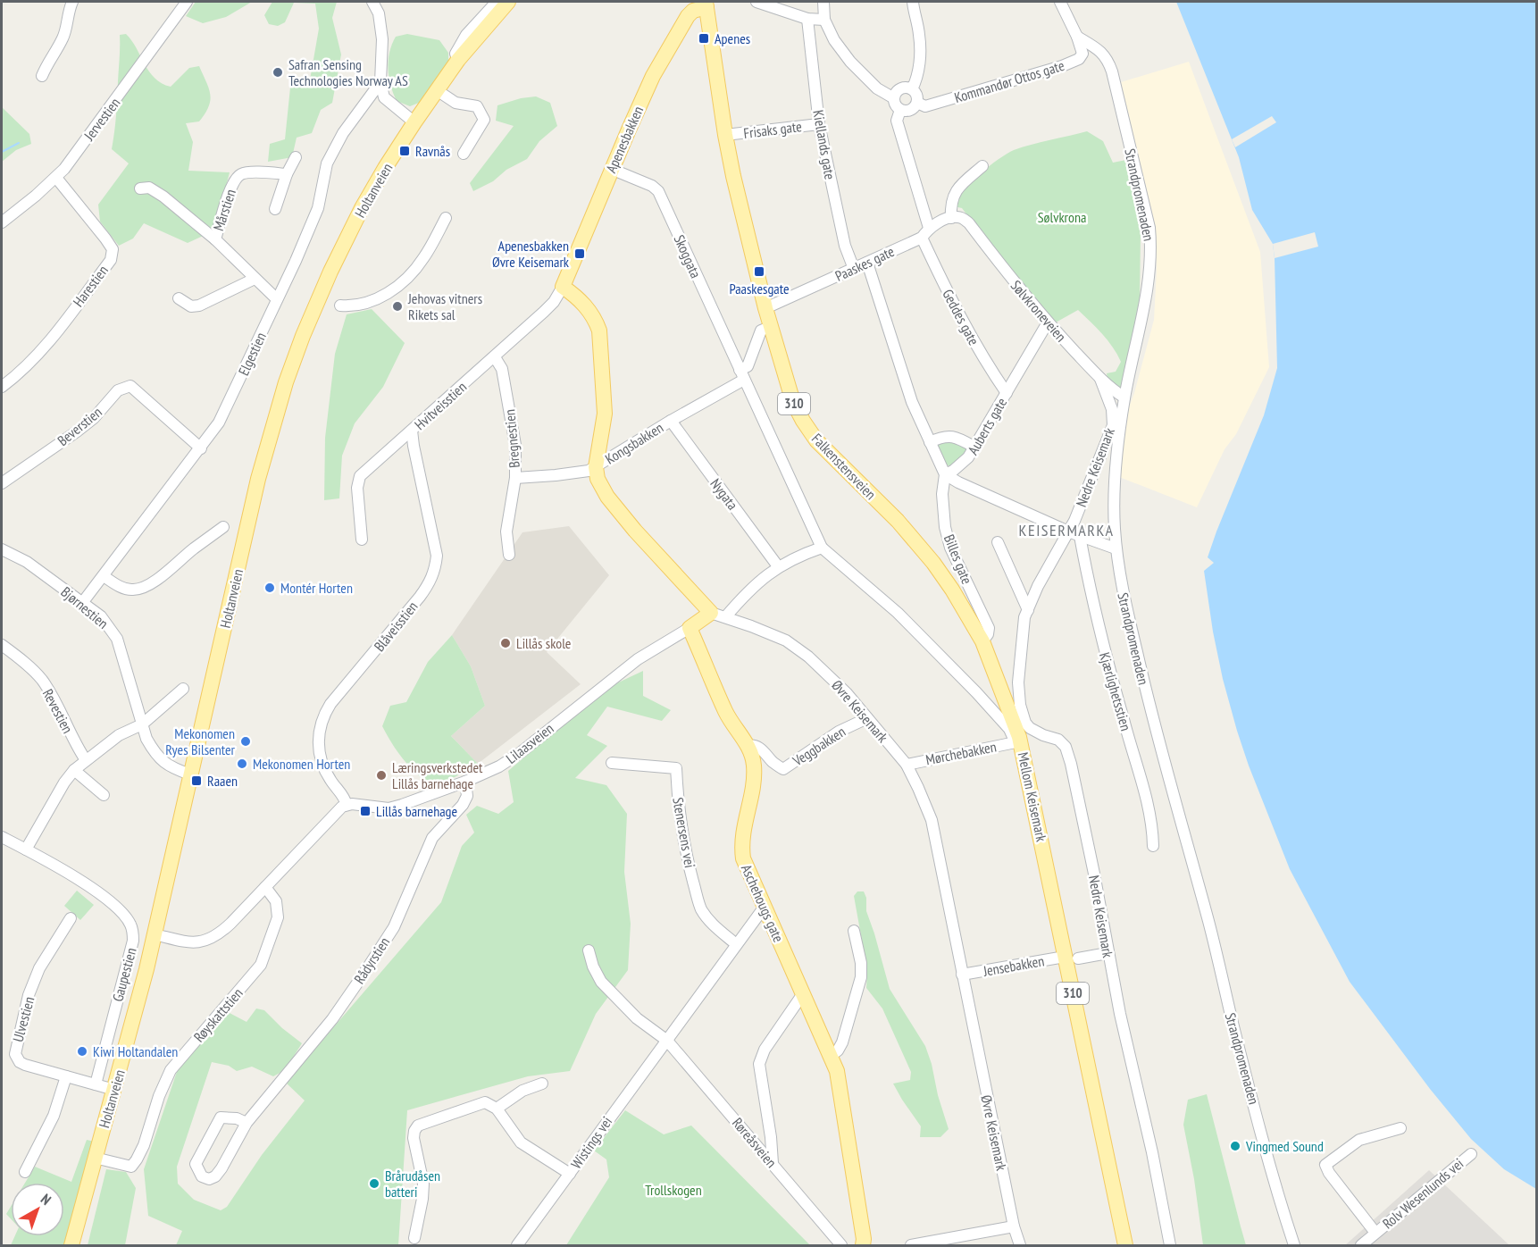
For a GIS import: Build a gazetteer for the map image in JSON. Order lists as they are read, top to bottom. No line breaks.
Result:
{"streets":{"main road":["Apenesbakken","Holtanveien","310","Falkenstensveien","Øvre Keisemark","Lilaasveien","Mellom Keisemark","Aschehougs gate"],"street":["Kommandør Ottos gate","Jervestien","Frisaks gate","Kiellands gate","Strandpromenaden","Mårstien","Skoggata","Paaskes gate","Harestien","Sølvkroneveien","Geddes gate","Elgestien","Hvitveisstien","Beverstien","Auberts gate","Bregnestien","Kongsbakken","Nedre Keisemark","Nygata","Billes gate","Bjørnestien","Blåveisstien","Kjærlighetsstien","Revestien","Veggbakken","Mørchebakken","Stenersens vei","Rådyrstien","Jensebakken","Gaupestien","Røyskattstien","Ulvestien","Wistings vei","Røreåsveien","Rolv Wesenlunds vei"]},"crossings":[["Kommandør Ottos gate","Strandpromenaden"],["Jervestien","Harestien"],["Frisaks gate","Kiellands gate"],["Frisaks gate","Falkenstensveien"],["Apenesbakken","Skoggata"],["Apenesbakken","Hvitveisstien"],["Apenesbakken","Falkenstensveien"],["Kiellands gate","Paaskes gate"],["Holtanveien","Bjørnestien"],["Holtanveien","Røyskattstien"],["Holtanveien","Ulvestien"],["Strandpromenaden","Sølvkroneveien"],["Mårstien","Elgestien"],["Skoggata","Kongsbakken"],["Skoggata","Mellom Keisemark"],["Paaskes gate","Geddes gate"],["Paaskes gate","Falkenstensveien"],["Paaskes gate","Billes gate"],["Sølvkroneveien","Auberts gate"],["Sølvkroneveien","Nedre Keisemark"],["Geddes gate","Auberts gate"],["Elgestien","Beverstien"],["Elgestien","Bjørnestien"],["Hvitveisstien","Bregnestien"],["Hvitveisstien","Blåveisstien"],["Auberts gate","Billes gate"],["Bregnestien","Kongsbakken"],["Kongsbakken","Nygata"],["Kongsbakken","Øvre Keisemark"],["Falkenstensveien","Billes gate"],["Falkenstensveien","Mørchebakken"],["Falkenstensveien","Mellom Keisemark"],["Nedre Keisemark","Jensebakken"],["Blåveisstien","Lilaasveien"],["Øvre Keisemark","Lilaasveien"],["Øvre Keisemark","Veggbakken"],["Øvre Keisemark","Mørchebakken"],["Øvre Keisemark","Jensebakken"],["Lilaasveien","Aschehougs gate"],["Lilaasveien","Rådyrstien"],["Veggbakken","Aschehougs gate"],["Mørchebakken","Mellom Keisemark"],["Mellom Keisemark","Jensebakken"],["Stenersens vei","Wistings vei"],["Aschehougs gate","Wistings vei"],["Gaupestien","Ulvestien"],["Wistings vei","Røreåsveien"]],"districts":["KEISERMARKA"],"parks":["Sølvkrona","Trollskogen"],"places":{"transit":["Apenes","Ravnås","Apenesbakken Øvre Keisemark","Paaskesgate","Raaen","Lillås barnehage"],"other":["Safran Sensing Technologies Norway AS","Jehovas vitners Rikets sal","Montér Horten","Lillås skole","Mekonomen Ryes Bilsenter","Mekonomen Horten","Læringsverkstedet Lillås barnehage","Kiwi Holtandalen","Vingmed Sound","Brårudåsen batteri"]},"north":"top right"}
